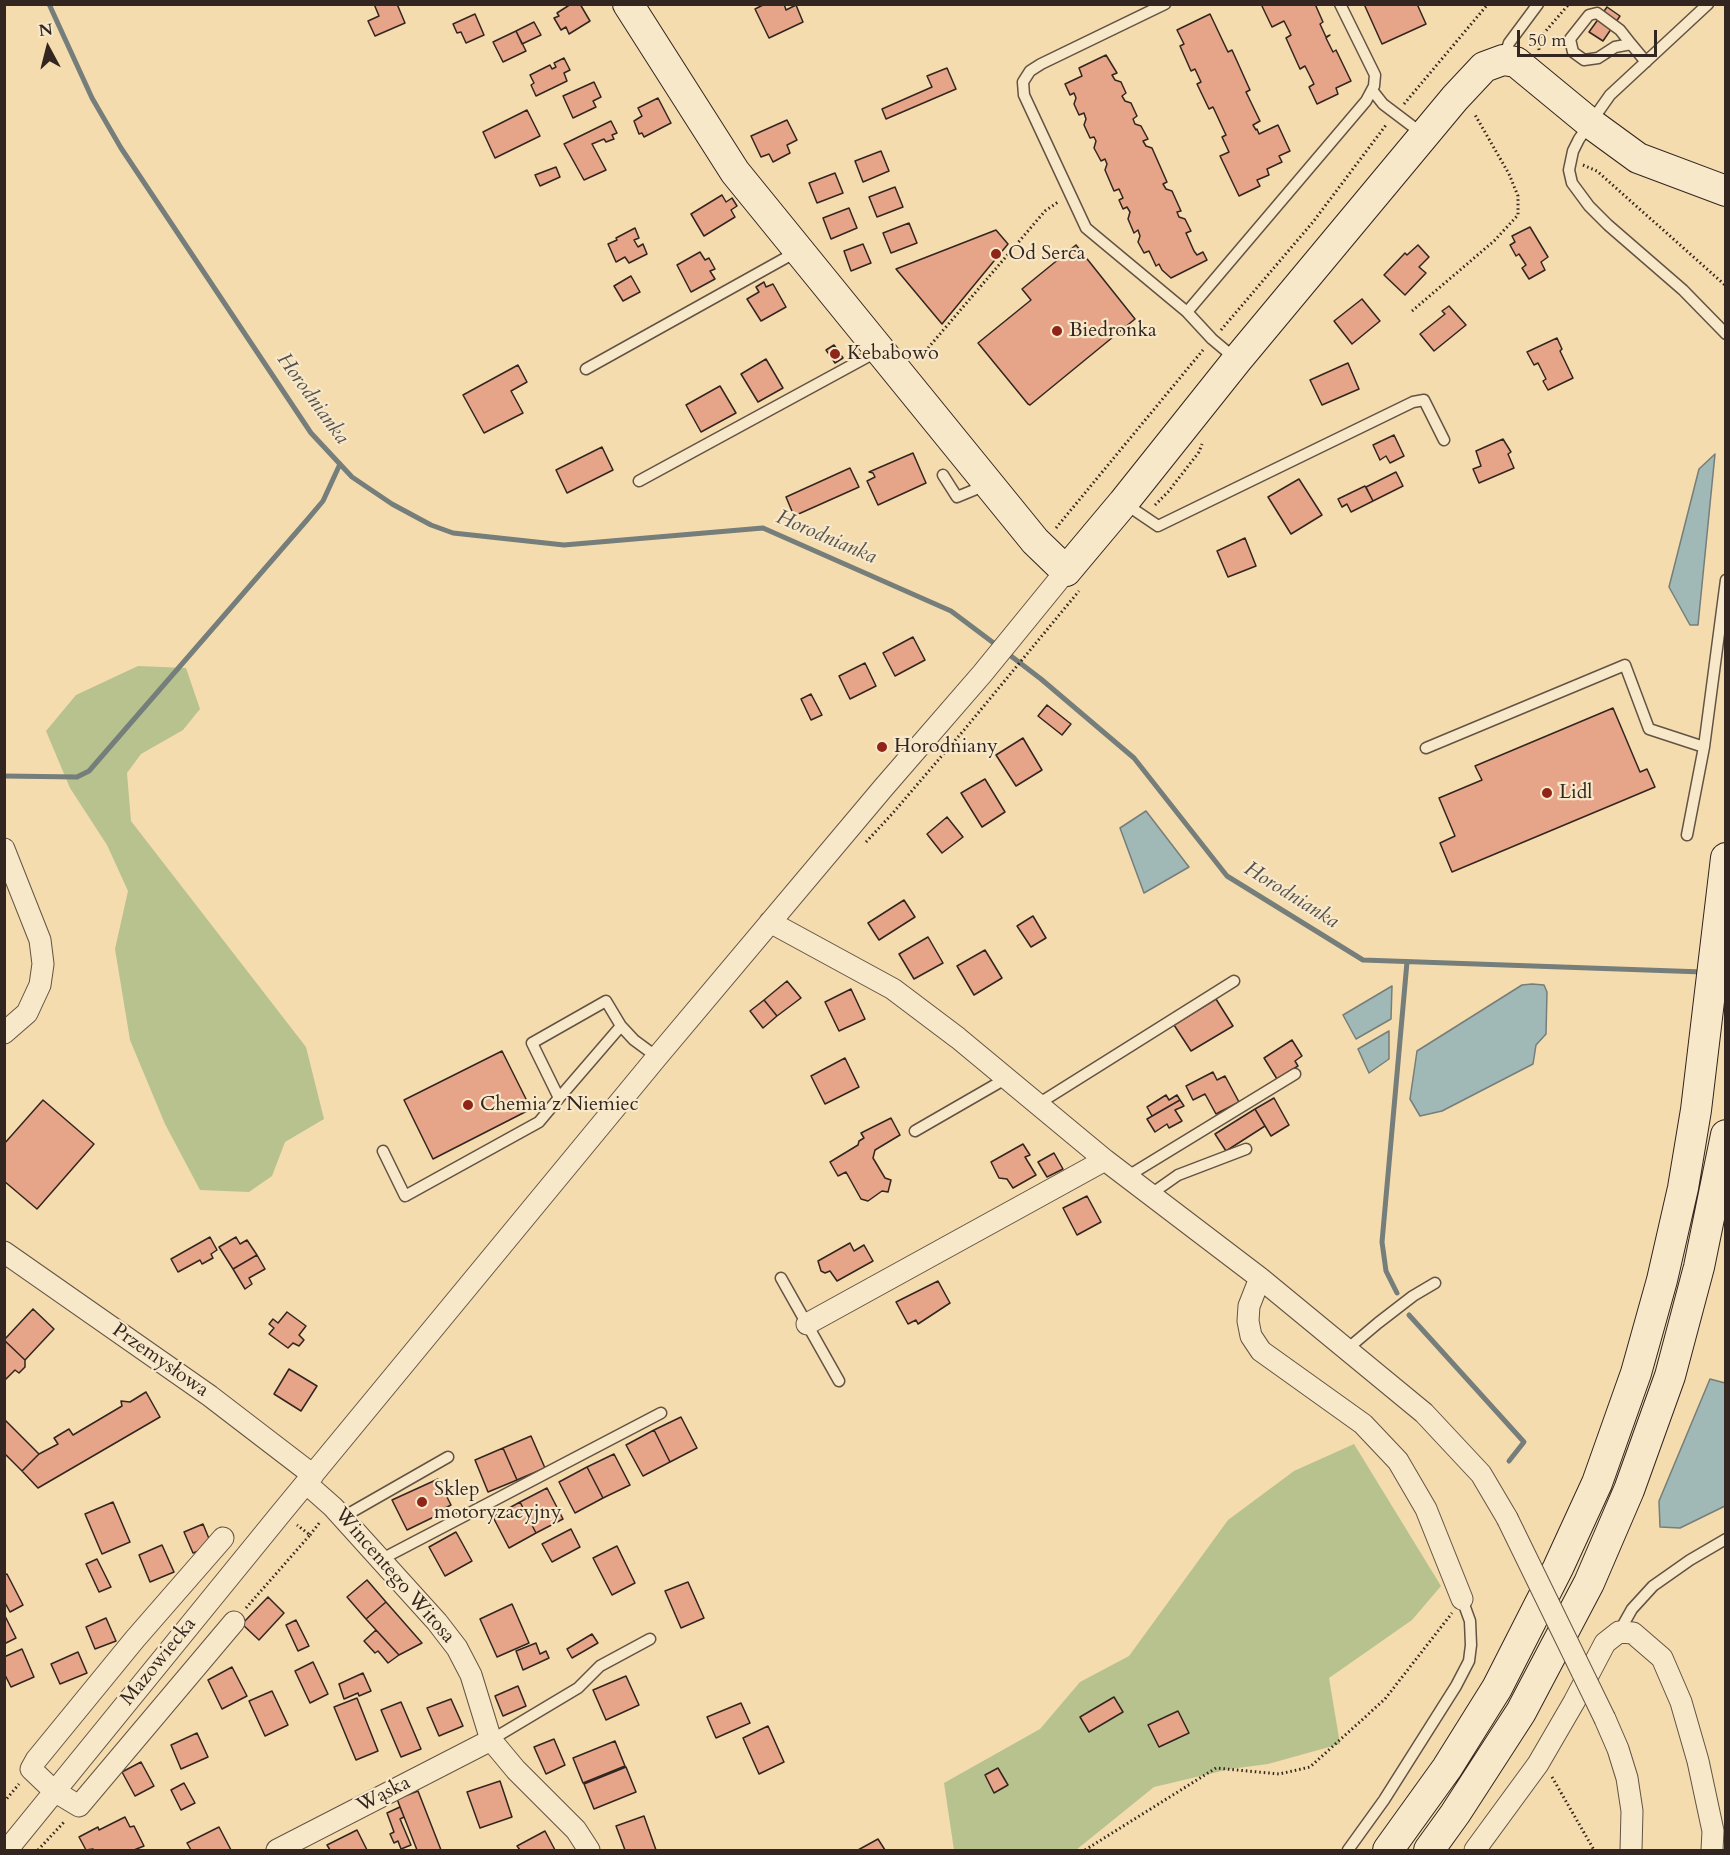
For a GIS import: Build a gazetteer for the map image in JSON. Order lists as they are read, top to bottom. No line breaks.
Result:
{"streets":{"street":["Przemysłowa","Wincentego Witosa","Mazowiecka","Wąska"]},"crossings":[["Przemysłowa","Wincentego Witosa"],["Przemysłowa","Mazowiecka"],["Wincentego Witosa","Mazowiecka"],["Wincentego Witosa","Wąska"]],"water":["Horodnianka"],"places":["Od Serca","Biedronka","Kebabowo","Horodniany","Lidl","Chemia z Niemiec","Sklep motoryzacyjny"],"scale_bar":"50 m","north":"top"}
